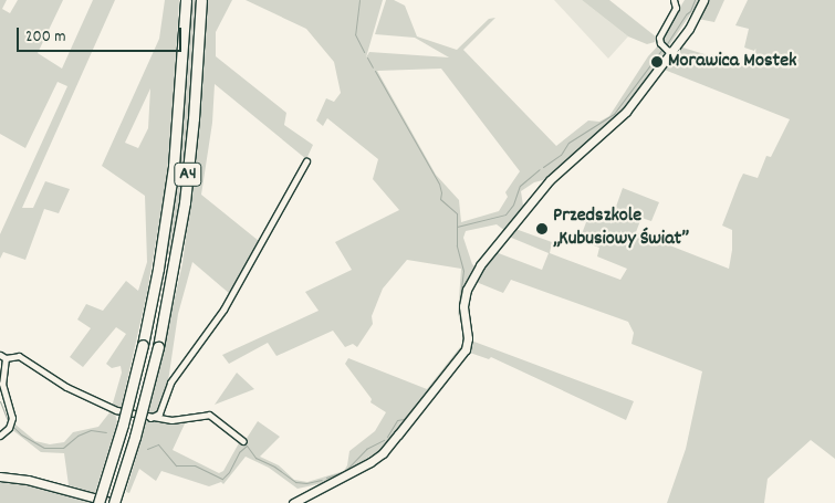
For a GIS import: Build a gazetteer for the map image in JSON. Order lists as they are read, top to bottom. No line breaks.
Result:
{"streets":{"highway":["A4"]},"places":["Morawica Mostek","Przedszkole „Kubusiowy Świat”"],"scale_bar":"200 m"}
